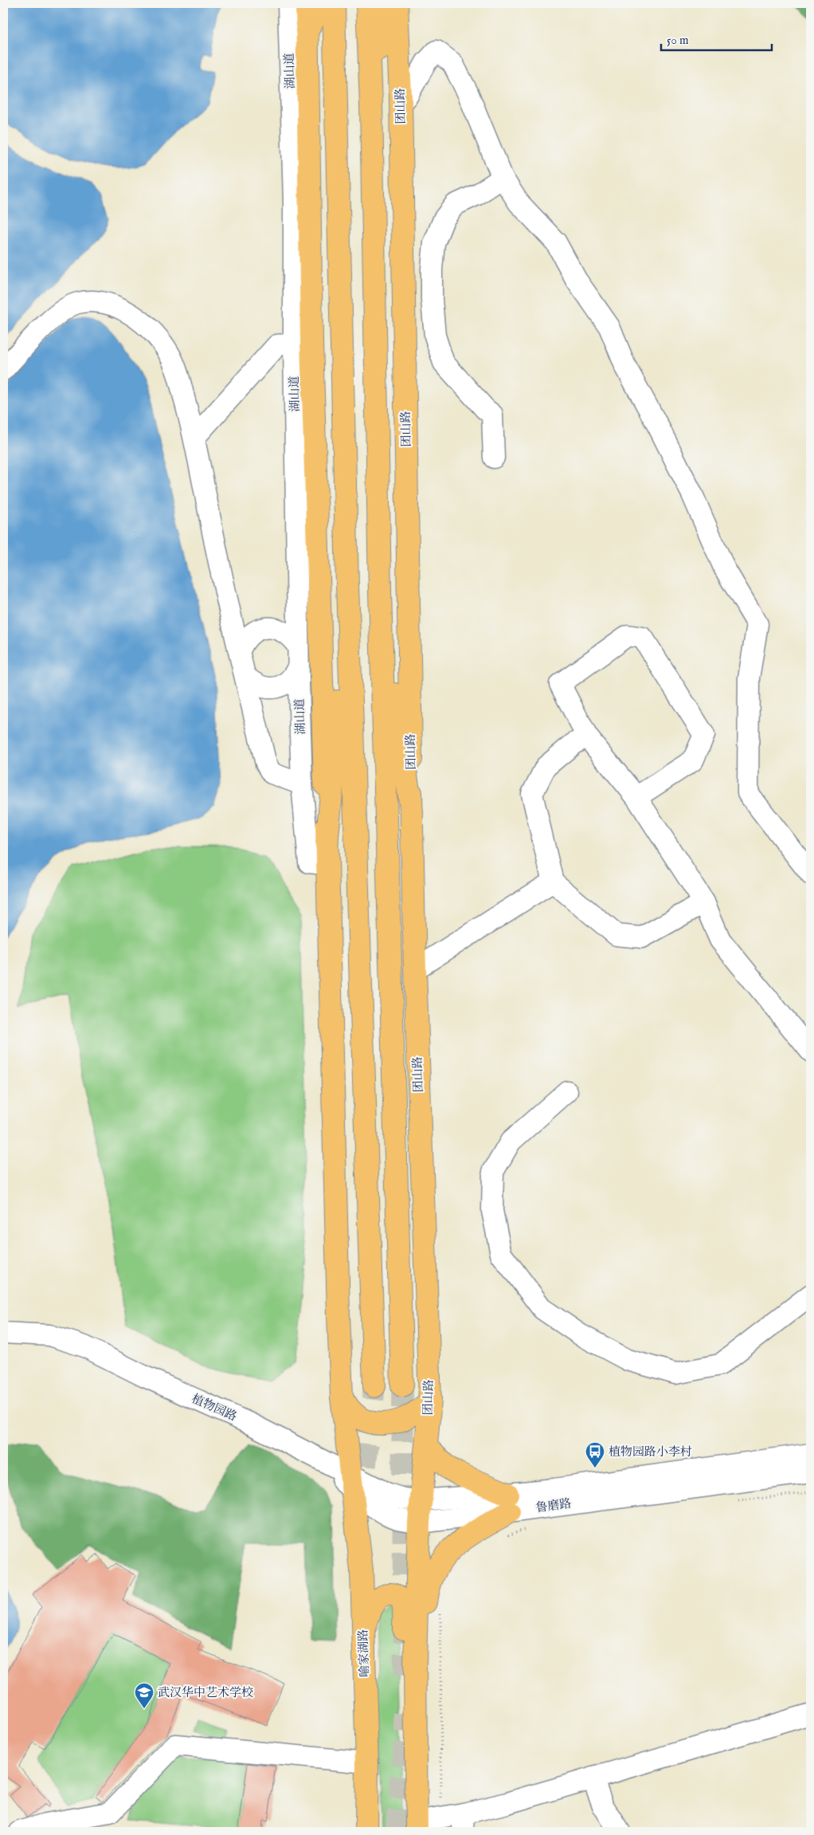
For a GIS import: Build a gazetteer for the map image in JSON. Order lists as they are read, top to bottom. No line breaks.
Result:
{"streets":{"main road":["团山路","喻家湖路"],"street":["湖山道","植物园路","鲁磨路"]},"crossings":[["团山路","植物园路"],["团山路","鲁磨路"],["植物园路","鲁磨路"],["植物园路","喻家湖路"],["鲁磨路","喻家湖路"]],"places":{"bus stop":["植物园路小李村"],"school or university":["武汉华中艺术学校"]},"scale_bar":"50 m"}
